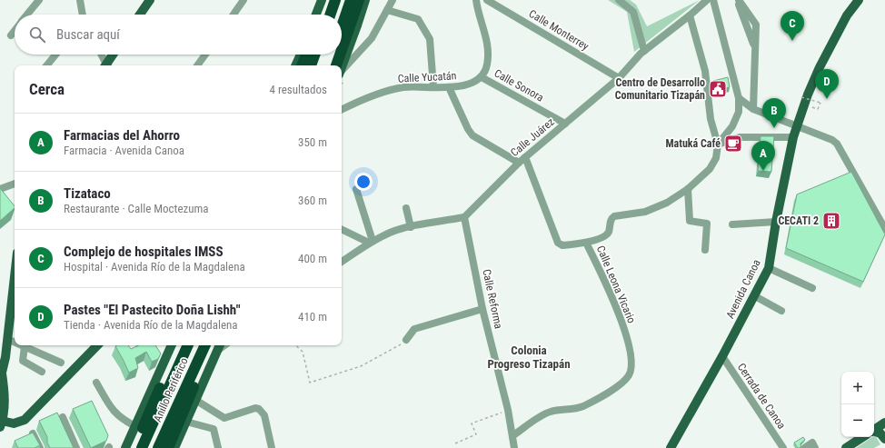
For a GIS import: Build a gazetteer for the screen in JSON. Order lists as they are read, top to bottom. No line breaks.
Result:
{"streets":{"highway":["Anillo Periférico"],"main road":["Avenida Canoa"],"street":["Calle Monterrey","Calle Yucatán","Calle Sonora","Calle Juárez","Calle Leona Vicario","Calle Reforma","Cerrada de Canoa"]},"crossings":[["Calle Monterrey","Calle Juárez"],["Calle Yucatán","Calle Sonora"],["Calle Sonora","Calle Juárez"],["Calle Juárez","Calle Reforma"],["Calle Leona Vicario","Calle Reforma"],["Avenida Canoa","Cerrada de Canoa"]],"districts":["Colonia Progreso Tizapán"],"places":{"public building":["Centro de Desarrollo Comunitario Tizapán"],"cafe":["Matuká Café"],"building":["CECATI 2"]},"page":{"pins":["C","D","B","A"],"search":"Buscar aquí","heading":["Cerca","4 resultados"],"list":[{"mark":"A","name":"Farmacias del Ahorro","note":"Farmacia · Avenida Canoa","value":"350 m"},{"mark":"B","name":"Tizataco","note":"Restaurante · Calle Moctezuma","value":"360 m"},{"mark":"C","name":"Complejo de hospitales IMSS","note":"Hospital · Avenida Río de la Magdalena","value":"400 m"},{"mark":"D","name":"Pastes \"El Pastecito Doña Lishh\"","note":"Tienda · Avenida Río de la Magdalena","value":"410 m"}],"map_buttons":["+","−"]}}
